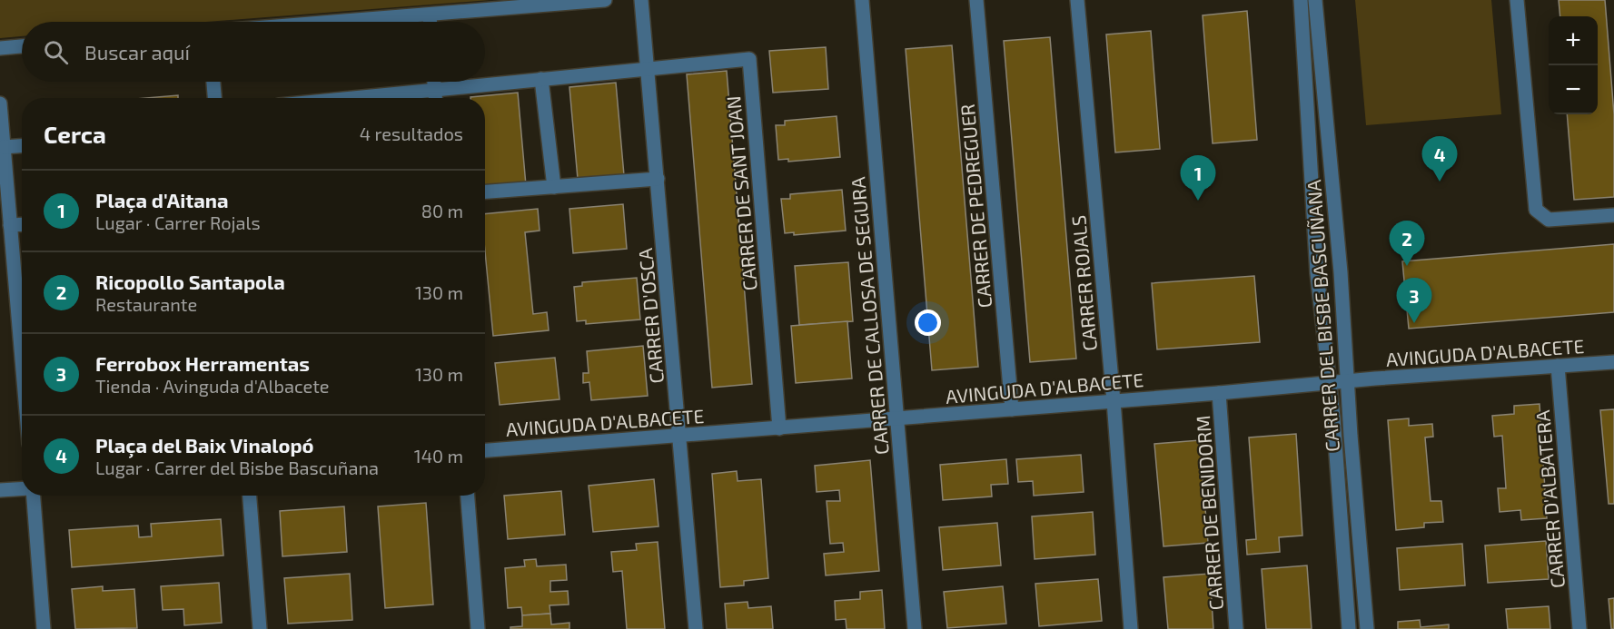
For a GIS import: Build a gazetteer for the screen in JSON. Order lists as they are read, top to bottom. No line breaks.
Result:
{"streets":{"street":["CARRER DE SANT JOAN","CARRER DE PEDREGUER","CARRER ROJALS","CARRER D'OSCA","CARRER DE CALLOSA DE SEGURA","CARRER DEL BISBE BASCUÑANA","AVINGUDA D'ALBACETE","CARRER D'ALBATERA","CARRER DE BENIDORM"]},"crossings":[["CARRER DE SANT JOAN","CARRER D'OSCA"],["CARRER DE SANT JOAN","AVINGUDA D'ALBACETE"],["CARRER DE PEDREGUER","AVINGUDA D'ALBACETE"],["CARRER ROJALS","AVINGUDA D'ALBACETE"],["CARRER D'OSCA","AVINGUDA D'ALBACETE"],["CARRER DE CALLOSA DE SEGURA","AVINGUDA D'ALBACETE"],["CARRER DEL BISBE BASCUÑANA","AVINGUDA D'ALBACETE"],["AVINGUDA D'ALBACETE","CARRER D'ALBATERA"],["AVINGUDA D'ALBACETE","CARRER DE BENIDORM"]],"page":{"map_buttons":["+","−"],"search":"Buscar aquí","heading":["Cerca","4 resultados"],"pins":["4","1","2","3"],"list":[{"mark":"1","name":"Plaça d'Aitana","note":"Lugar · Carrer Rojals","value":"80 m"},{"mark":"2","name":"Ricopollo Santapola","note":"Restaurante","value":"130 m"},{"mark":"3","name":"Ferrobox Herramentas","note":"Tienda · Avinguda d'Albacete","value":"130 m"},{"mark":"4","name":"Plaça del Baix Vinalopó","note":"Lugar · Carrer del Bisbe Bascuñana","value":"140 m"}]}}
